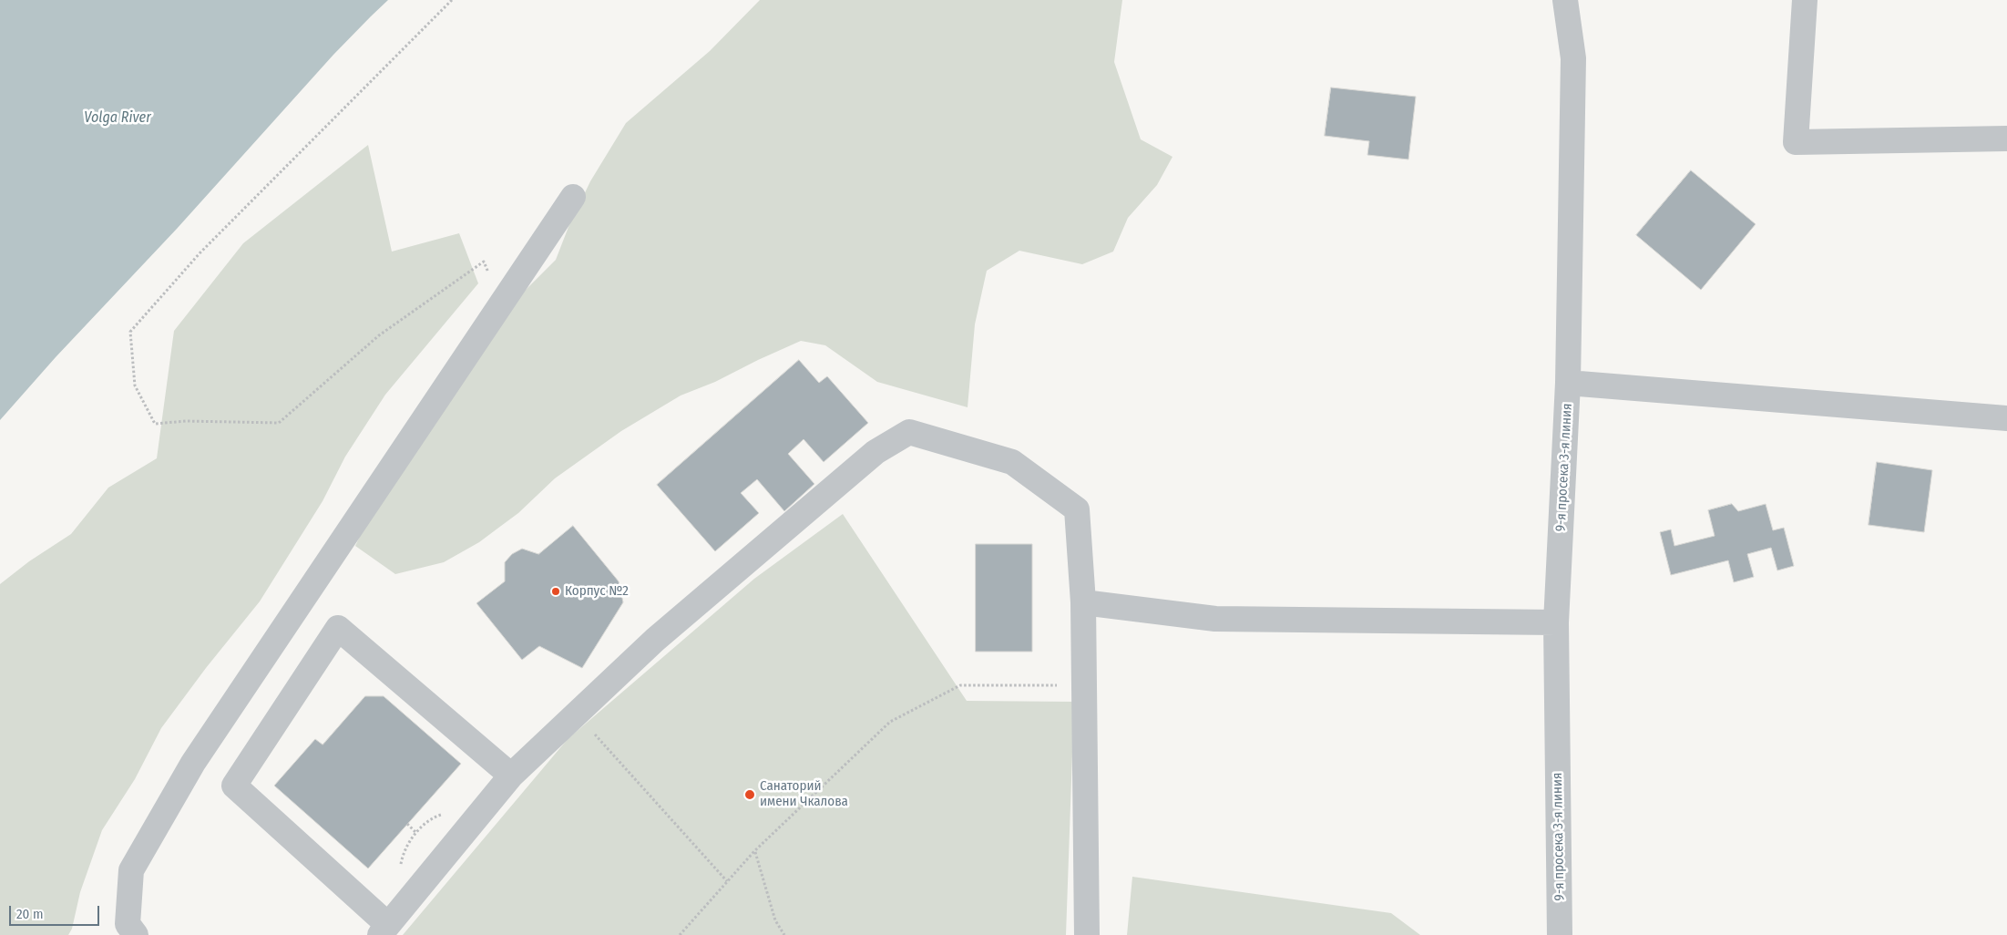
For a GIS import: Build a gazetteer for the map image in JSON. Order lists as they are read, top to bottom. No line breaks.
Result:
{"streets":{"street":["9-я просека 3-я линия"]},"water":["Volga River"],"places":["Корпус №2","Санаторий имени Чкалова"],"scale_bar":"20 m"}
